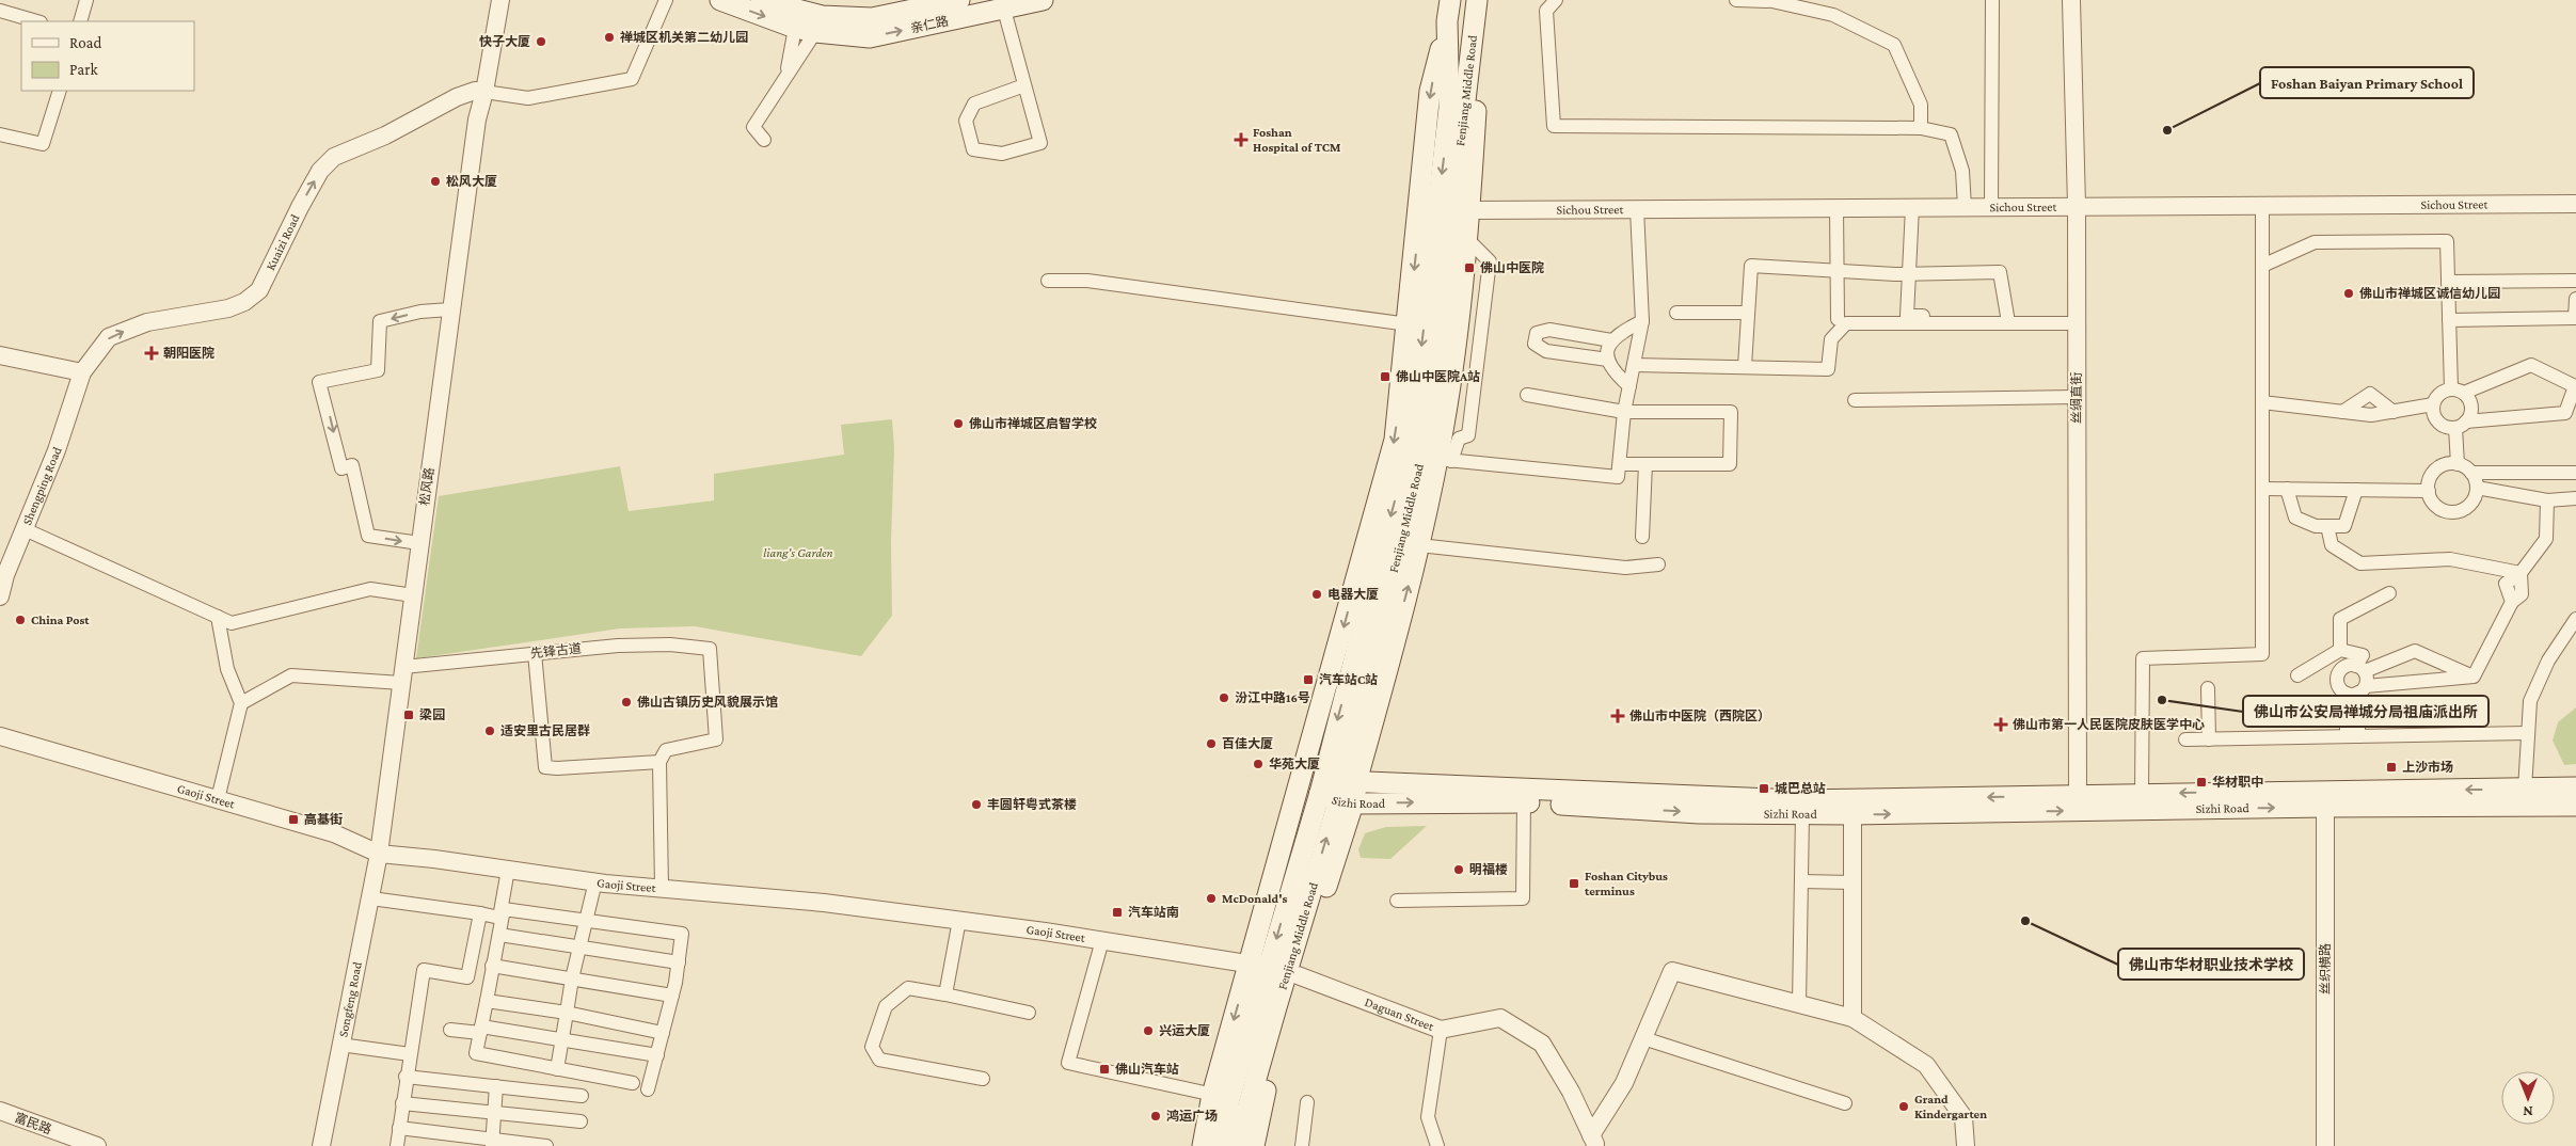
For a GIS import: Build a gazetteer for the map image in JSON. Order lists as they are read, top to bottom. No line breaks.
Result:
{"streets":{"main road":["亲仁路","Fenjiang Middle Road","Sizhi Road"],"street":["Sichou Street","Kuaizi Road","丝绸直街","Shengping Road","松风路","先锋古道","Gaoji Street","丝织横路","Songfeng Road","Daguan Street","富民路"]},"crossings":[["Fenjiang Middle Road","Gaoji Street"],["Fenjiang Middle Road","Sizhi Road"],["Sichou Street","丝绸直街"],["Kuaizi Road","Shengping Road"],["Kuaizi Road","松风路"],["丝绸直街","Sizhi Road"],["松风路","先锋古道"],["松风路","Gaoji Street"],["松风路","Songfeng Road"],["Gaoji Street","Songfeng Road"],["Sizhi Road","丝织横路"]],"one_way":["Kuaizi Road"],"parks":["liang's Garden"],"places":{"other":["禅城区机关第二幼儿园","快子大厦","Foshan Baiyan Primary School","松风大厦","佛山市禅城区诚信幼儿园","佛山市禅城区启智学校","电器大厦","China Post","汾江中路16号","佛山市公安局禅城分局祖庙派出所","佛山古镇历史风貌展示馆","适安里古民居群","百佳大厦","华苑大厦","丰圆轩粤式茶楼","明福楼","McDonald's","佛山市华材职业技术学校","兴运大厦","Grand Kindergarten","鸿运广场"],"health":["Foshan Hospital of TCM","朝阳医院","佛山市中医院（西院区）","佛山市第一人民医院皮肤医学中心"],"transit":["佛山中医院","佛山中医院A站","汽车站C站","梁园","上沙市场","华材职中","城巴总站","高基街","Foshan Citybus terminus","汽车站南","佛山汽车站"]},"legend":["Road","Park"],"north":"bottom"}
